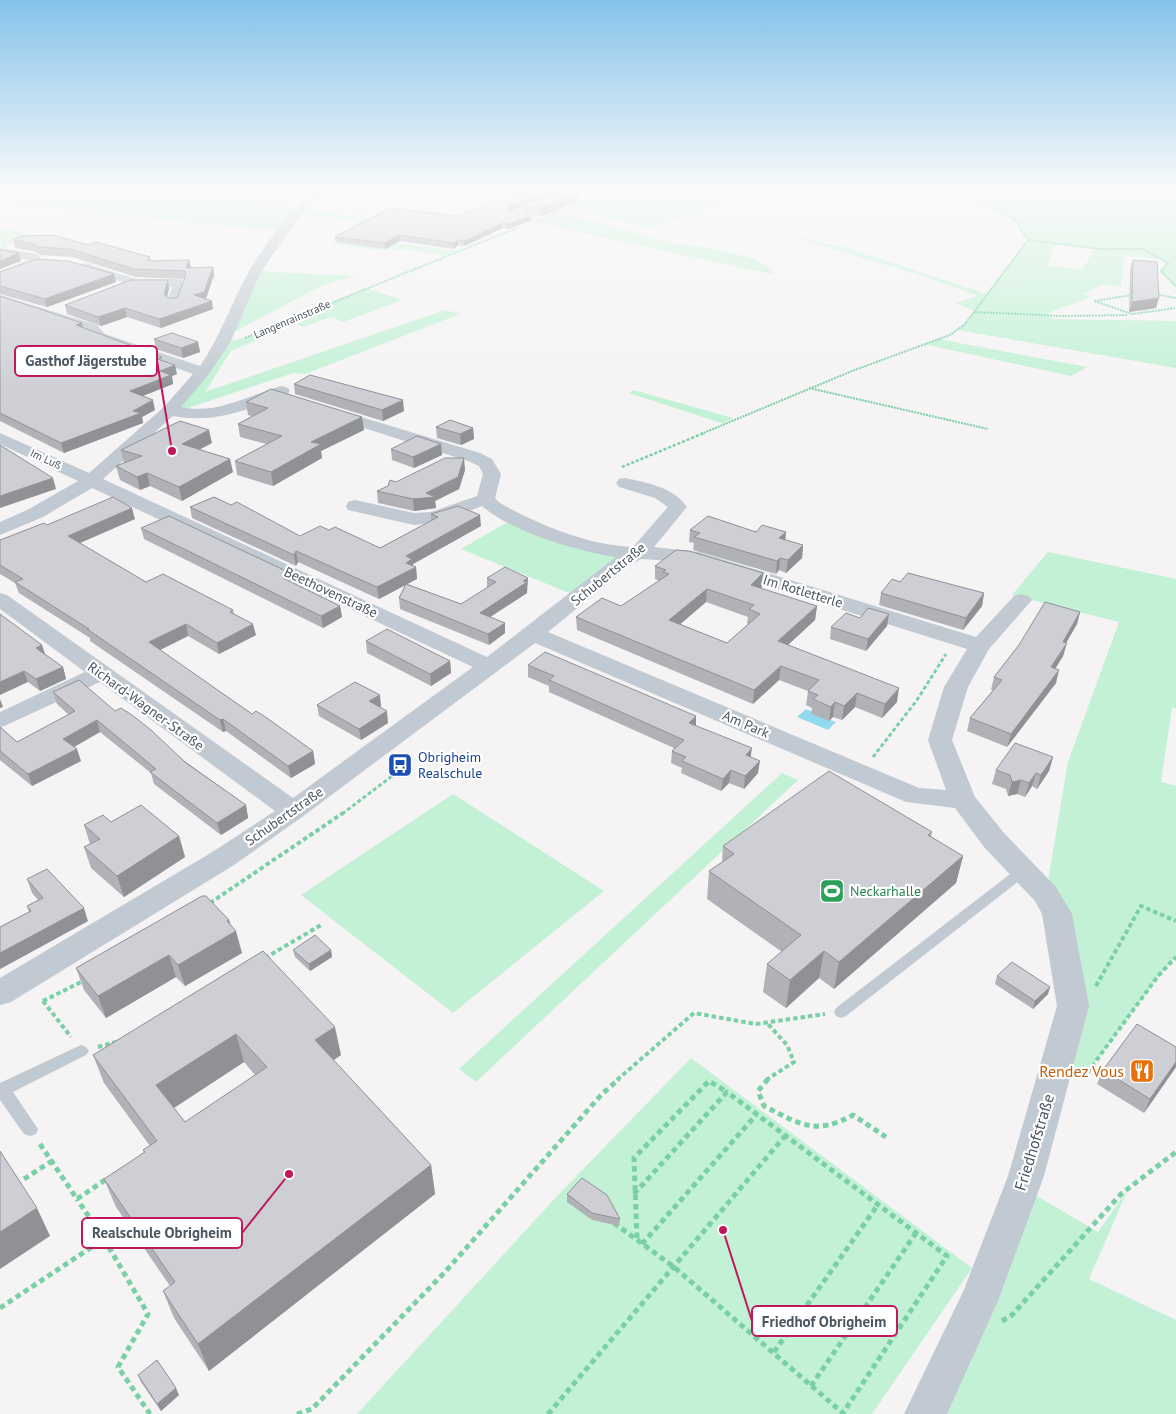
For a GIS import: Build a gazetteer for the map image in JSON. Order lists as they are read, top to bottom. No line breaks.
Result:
{"streets":{"street":["Langenrainstraße","Im Luß","Schubertstraße","Im Rotletterle","Beethovenstraße","Richard-Wagner-Straße","Am Park","Friedhofstraße"]},"crossings":[["Langenrainstraße","Im Luß"],["Langenrainstraße","Beethovenstraße"],["Im Luß","Beethovenstraße"],["Schubertstraße","Im Rotletterle"],["Schubertstraße","Beethovenstraße"],["Schubertstraße","Richard-Wagner-Straße"],["Schubertstraße","Am Park"],["Im Rotletterle","Friedhofstraße"],["Am Park","Friedhofstraße"]],"places":{"other":["Gasthof Jägerstube","Realschule Obrigheim","Friedhof Obrigheim"],"bus stop":["Obrigheim Realschule"],"sports":["Neckarhalle"],"restaurant":["Rendez Vous"]}}
